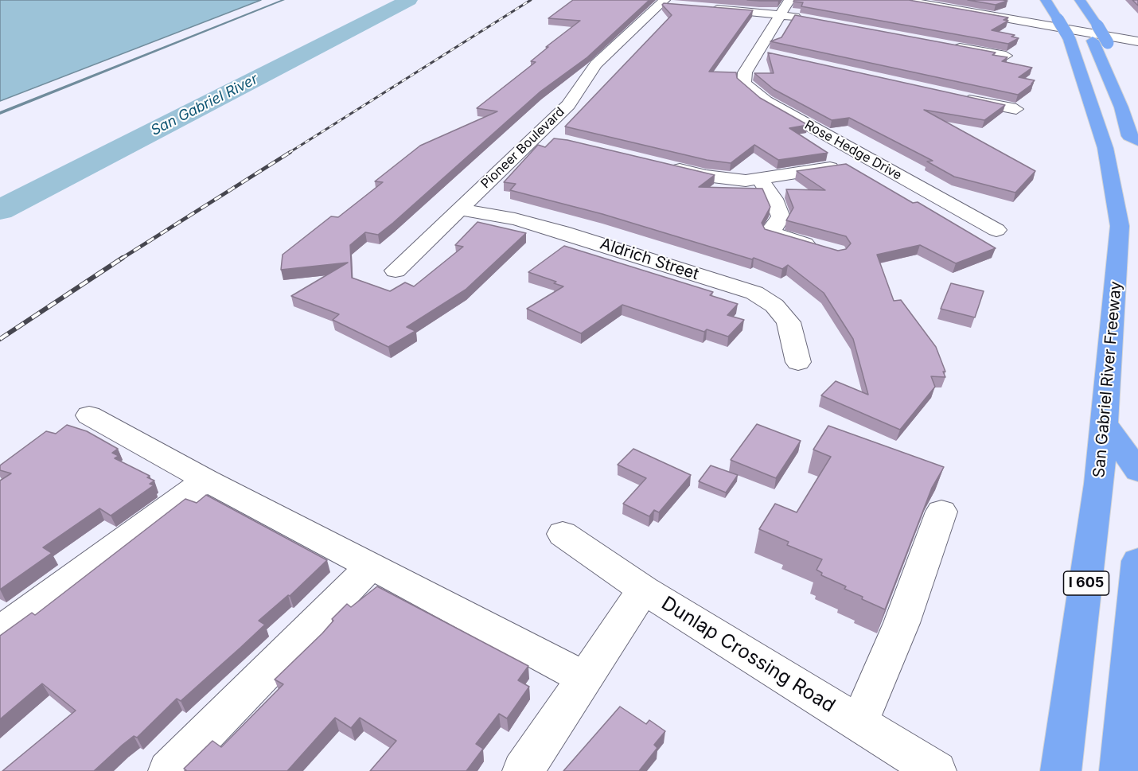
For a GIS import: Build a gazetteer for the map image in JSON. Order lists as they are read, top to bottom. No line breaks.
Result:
{"streets":{"highway":["San Gabriel River Freeway","I 605"],"street":["Pioneer Boulevard","Rose Hedge Drive","Aldrich Street","Dunlap Crossing Road"]},"crossings":[["Pioneer Boulevard","Aldrich Street"]],"water":["San Gabriel River"]}
